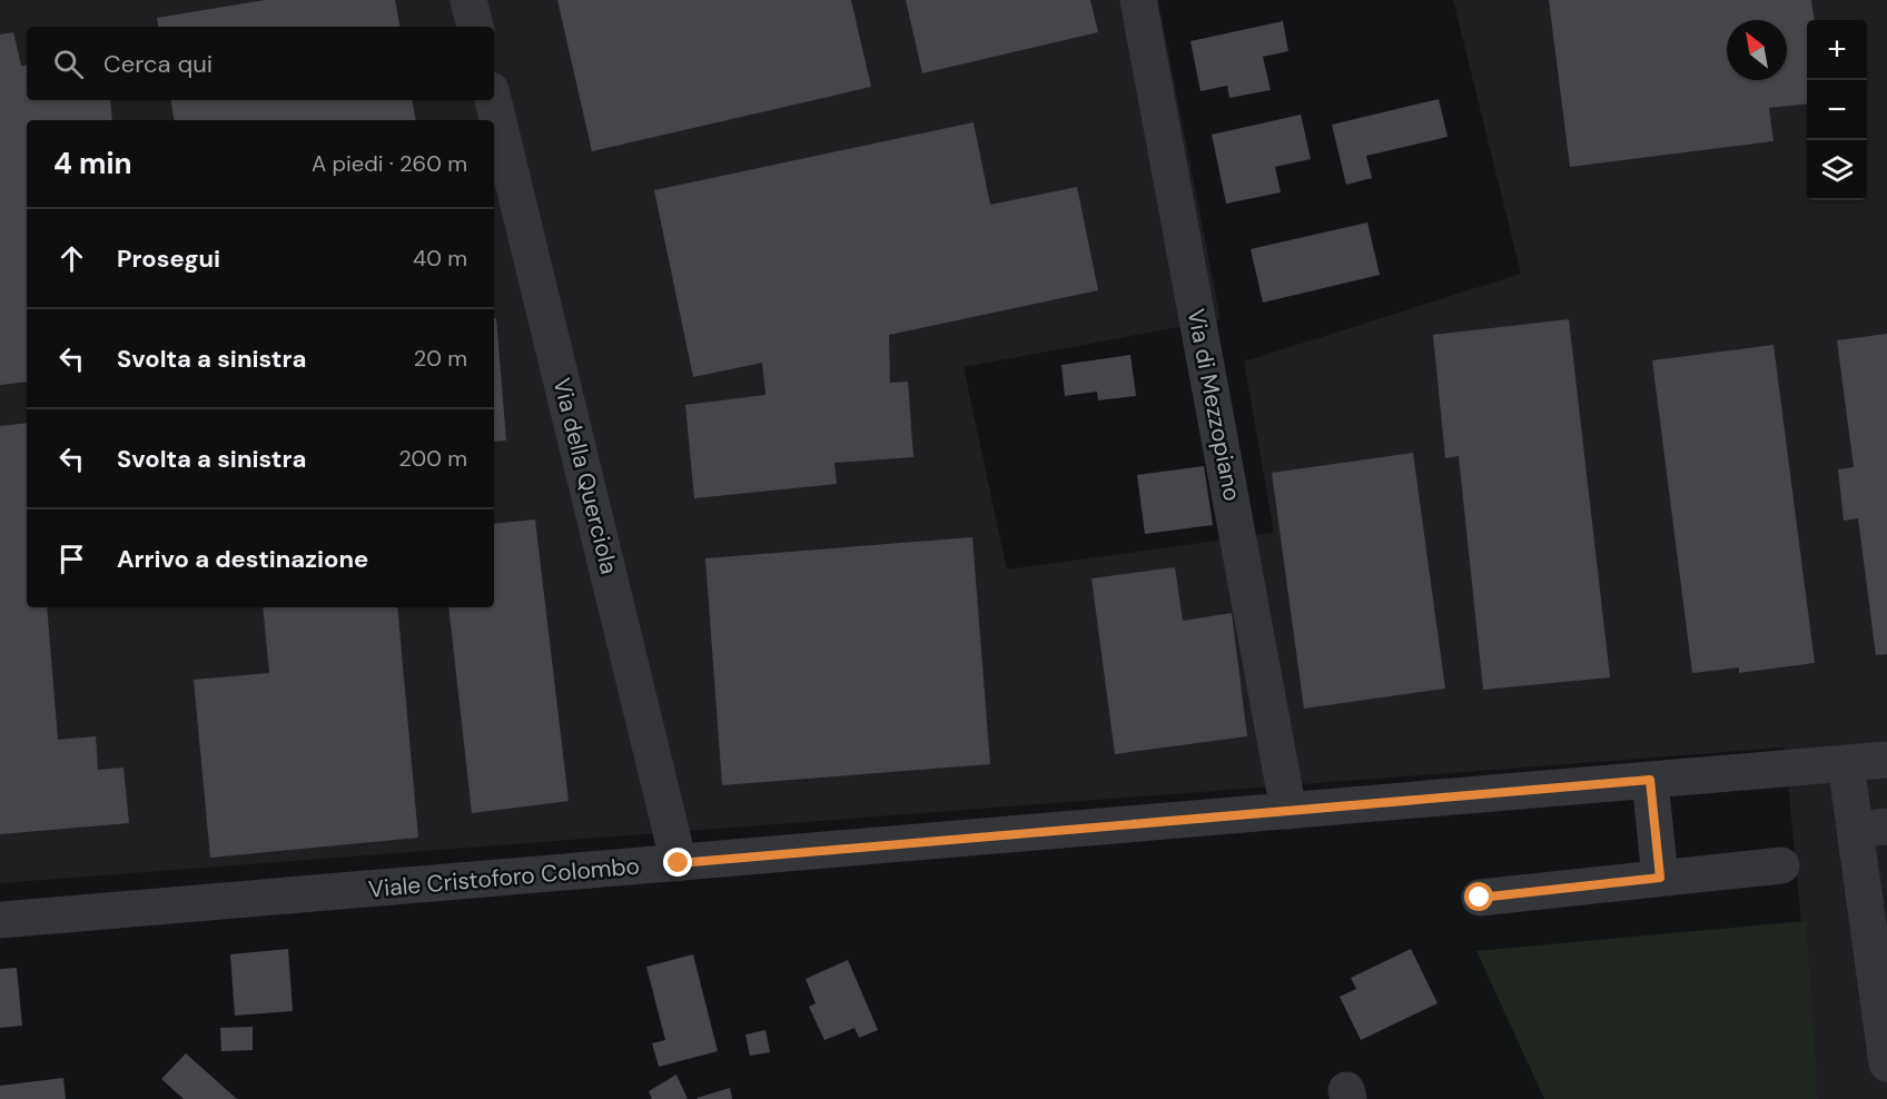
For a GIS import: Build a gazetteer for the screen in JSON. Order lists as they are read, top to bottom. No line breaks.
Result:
{"streets":{"street":["Via di Mezzopiano","Via della Querciola","Viale Cristoforo Colombo"]},"crossings":[["Via di Mezzopiano","Viale Cristoforo Colombo"],["Via della Querciola","Viale Cristoforo Colombo"]],"north":"top left","page":{"map_buttons":["+","−"],"search":"Cerca qui","heading":["4 min","A piedi · 260 m"],"list":[["Prosegui","40 m"],["Svolta a sinistra","20 m"],["Svolta a sinistra","200 m"],"Arrivo a destinazione"]}}
